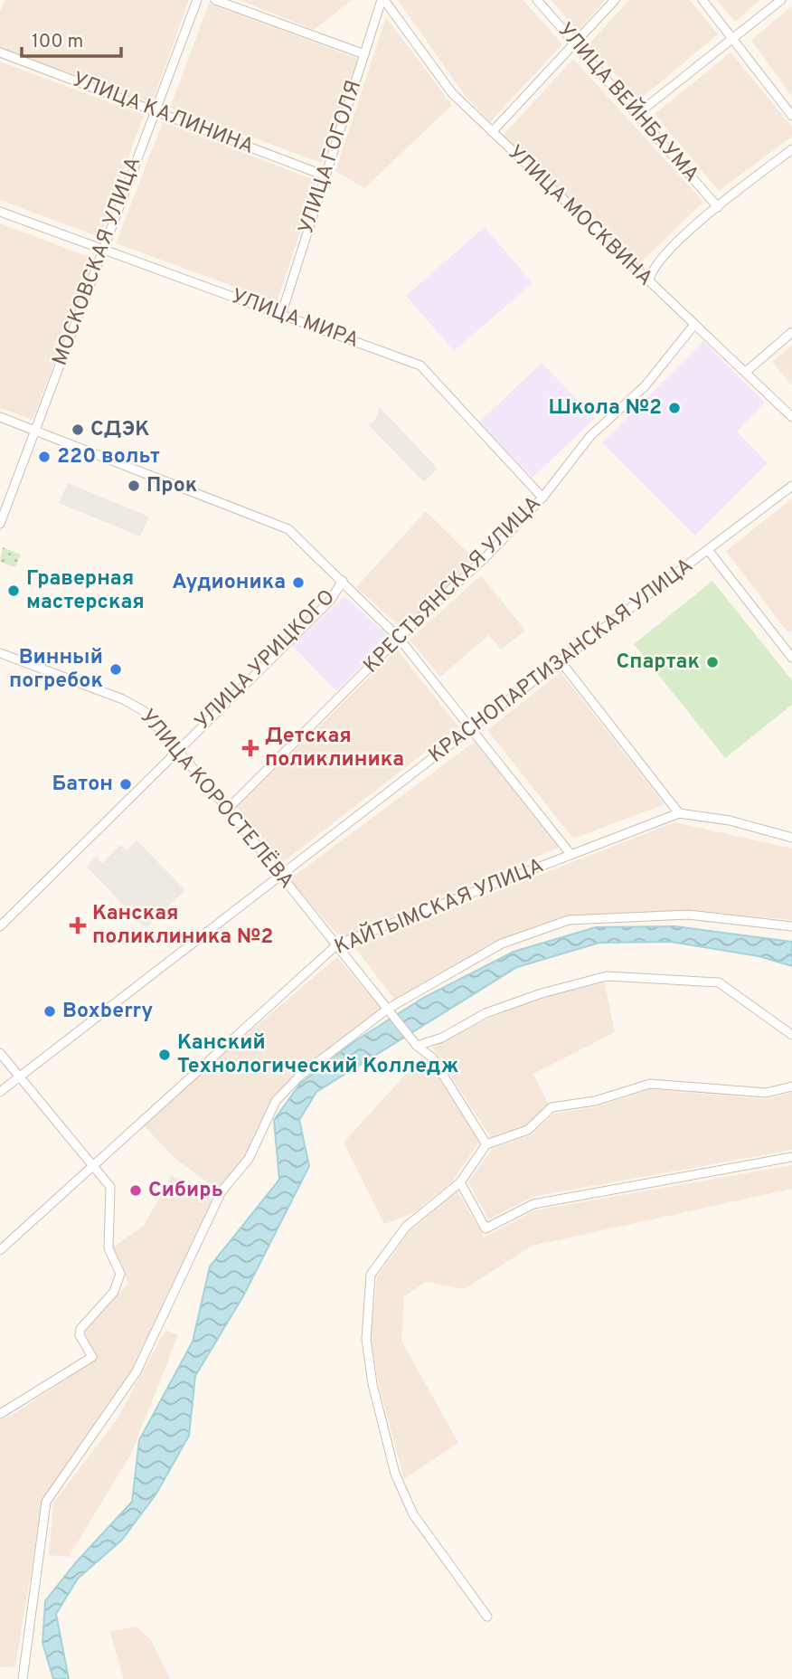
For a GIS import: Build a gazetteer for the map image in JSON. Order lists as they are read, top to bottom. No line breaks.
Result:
{"streets":{"street":["УЛИЦА ВЕЙНБАУМА","УЛИЦА КАЛИНИНА","УЛИЦА ГОГОЛЯ","УЛИЦА МОСКВИНА","МОСКОВСКАЯ УЛИЦА","УЛИЦА МИРА","КРЕСТЬЯНСКАЯ УЛИЦА","УЛИЦА УРИЦКОГО","КРАСНОПАРТИЗАНСКАЯ УЛИЦА","УЛИЦА КОРОСТЕЛЁВА","КАЙТЫМСКАЯ УЛИЦА"]},"crossings":[["УЛИЦА КАЛИНИНА","УЛИЦА ГОГОЛЯ"],["УЛИЦА КАЛИНИНА","МОСКОВСКАЯ УЛИЦА"],["УЛИЦА ГОГОЛЯ","УЛИЦА МОСКВИНА"],["УЛИЦА ГОГОЛЯ","УЛИЦА МИРА"],["УЛИЦА МОСКВИНА","КРЕСТЬЯНСКАЯ УЛИЦА"],["МОСКОВСКАЯ УЛИЦА","УЛИЦА МИРА"],["УЛИЦА МИРА","КРЕСТЬЯНСКАЯ УЛИЦА"],["КРЕСТЬЯНСКАЯ УЛИЦА","УЛИЦА КОРОСТЕЛЁВА"],["УЛИЦА УРИЦКОГО","УЛИЦА КОРОСТЕЛЁВА"],["КРАСНОПАРТИЗАНСКАЯ УЛИЦА","УЛИЦА КОРОСТЕЛЁВА"],["УЛИЦА КОРОСТЕЛЁВА","КАЙТЫМСКАЯ УЛИЦА"]],"places":{"other":["Школа №2","СДЭК","220 вольт","Прок","Аудионика","Граверная мастерская","Спартак","Винный погребок","Батон","Boxberry","Канский Технологический Колледж","Сибирь"],"health":["Детская поликлиника","Канская поликлиника №2"]},"scale_bar":"100 m"}
